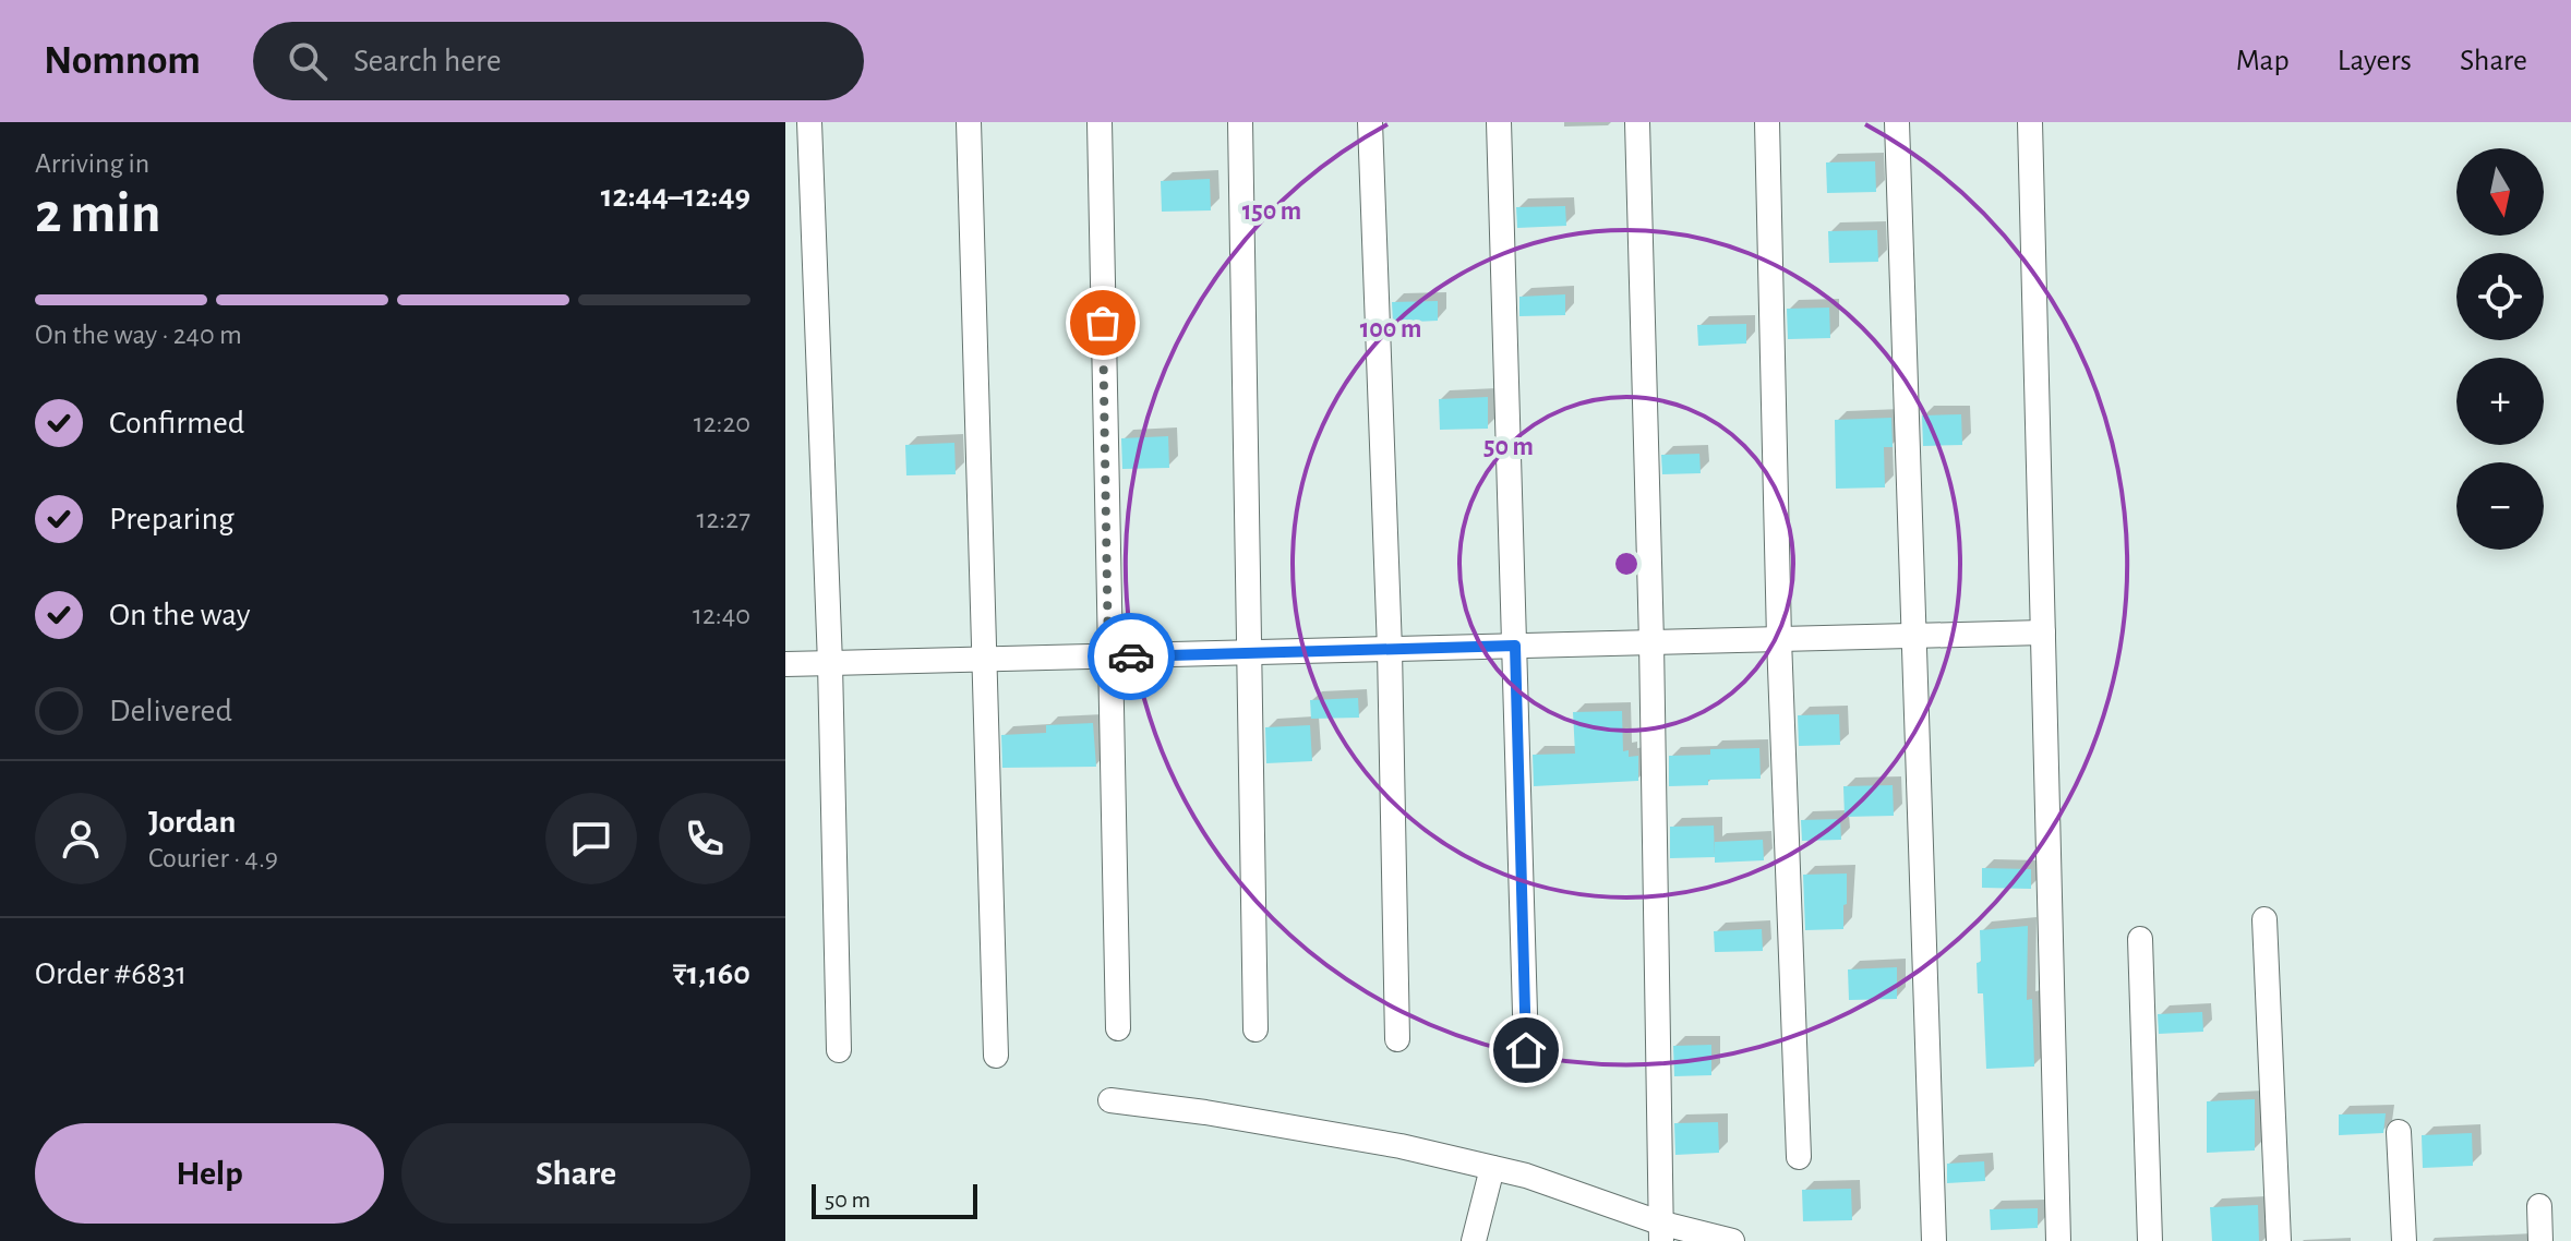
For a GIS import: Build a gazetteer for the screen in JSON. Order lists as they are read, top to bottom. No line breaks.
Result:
{"scale_bar":"50 m","north":"bottom","page":{"header":"Nomnom","search":"Search here","nav":["Map","Layers","Share"],"heading":["2 min","Arriving in","12:44–12:49"],"panel":["Jordan","Courier · 4.9","Order #6831","₹1,160"],"map_buttons":["+","−"],"bar":"On the way · 240 m","list":[["Confirmed","12:20"],["Preparing","12:27"],["On the way","12:40"],"Delivered"],"buttons":["Help","Share"],"scale":"50 m"},"rings":["150 m","100 m","50 m"]}
